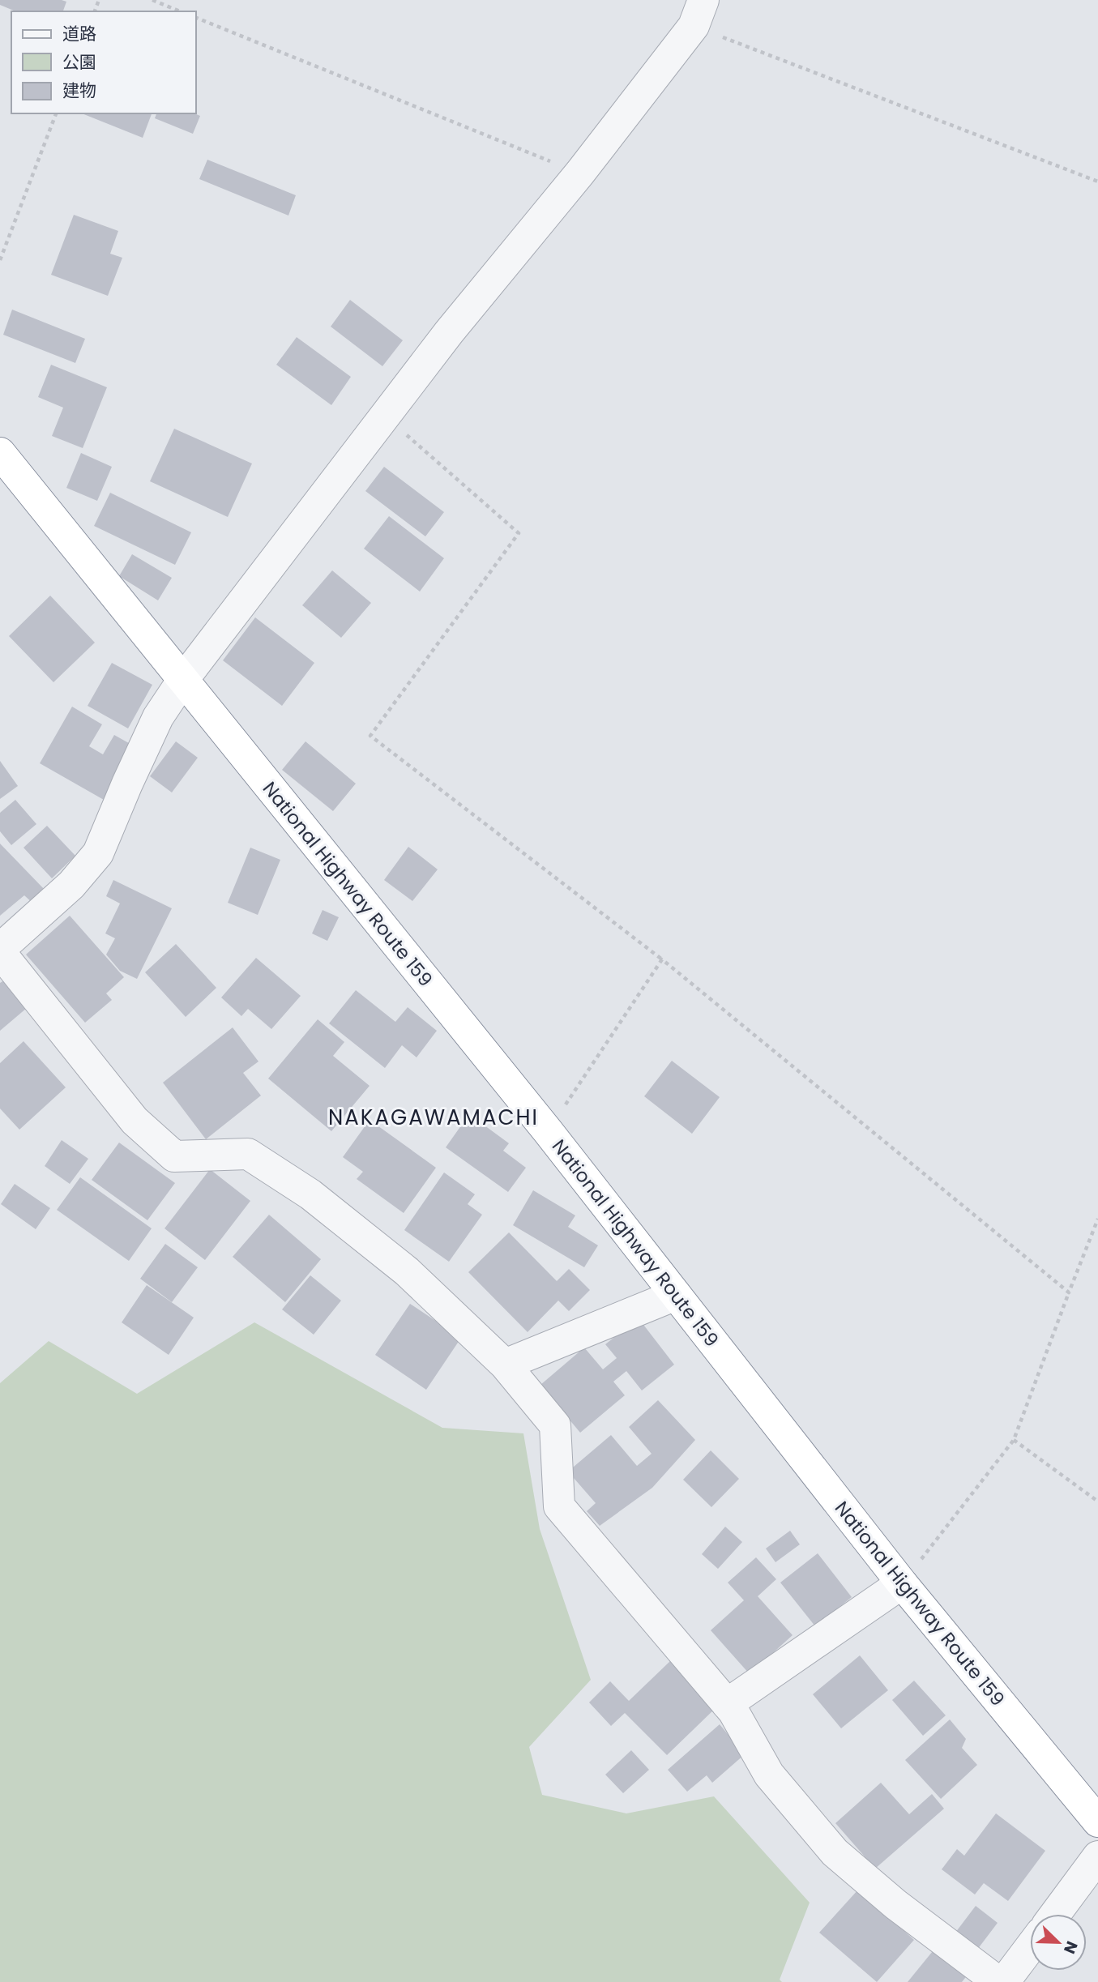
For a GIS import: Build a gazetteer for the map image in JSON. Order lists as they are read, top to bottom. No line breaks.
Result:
{"streets":{"highway":["National Highway Route 159"]},"districts":["NAKAGAWAMACHI"],"legend":["道路","公園","建物"],"north":"bottom right"}
